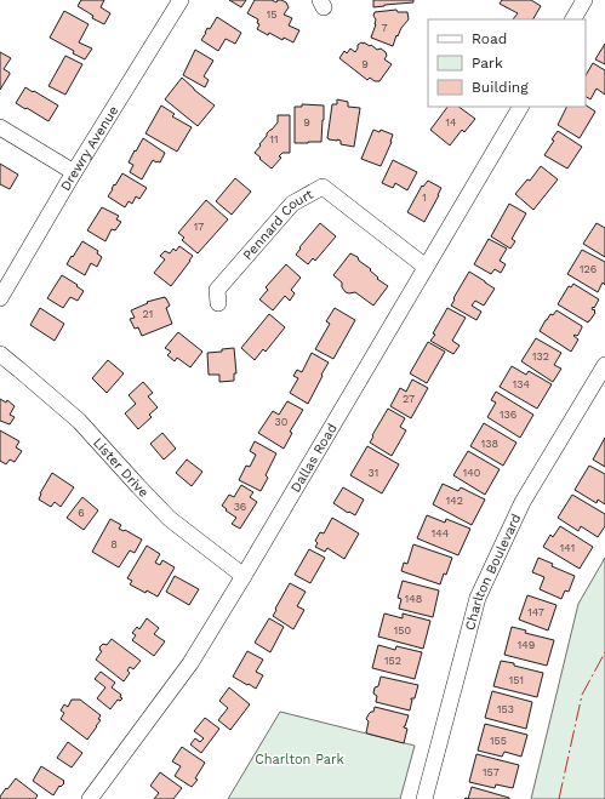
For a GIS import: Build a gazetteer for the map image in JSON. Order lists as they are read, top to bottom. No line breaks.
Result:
{"streets":{"street":["Drewry Avenue","Pennard Court","Dallas Road","Lister Drive","Charlton Boulevard"]},"crossings":[["Pennard Court","Dallas Road"],["Dallas Road","Lister Drive"]],"parks":["Charlton Park"],"house_numbers":["15","7","9","9","14","11","1","17","126","21","132","134","27","136","30","138","31","140","142","36","6","144","8","141","148","147","150","149","152","151","153","155","157"],"legend":["Road","Park","Building"]}
